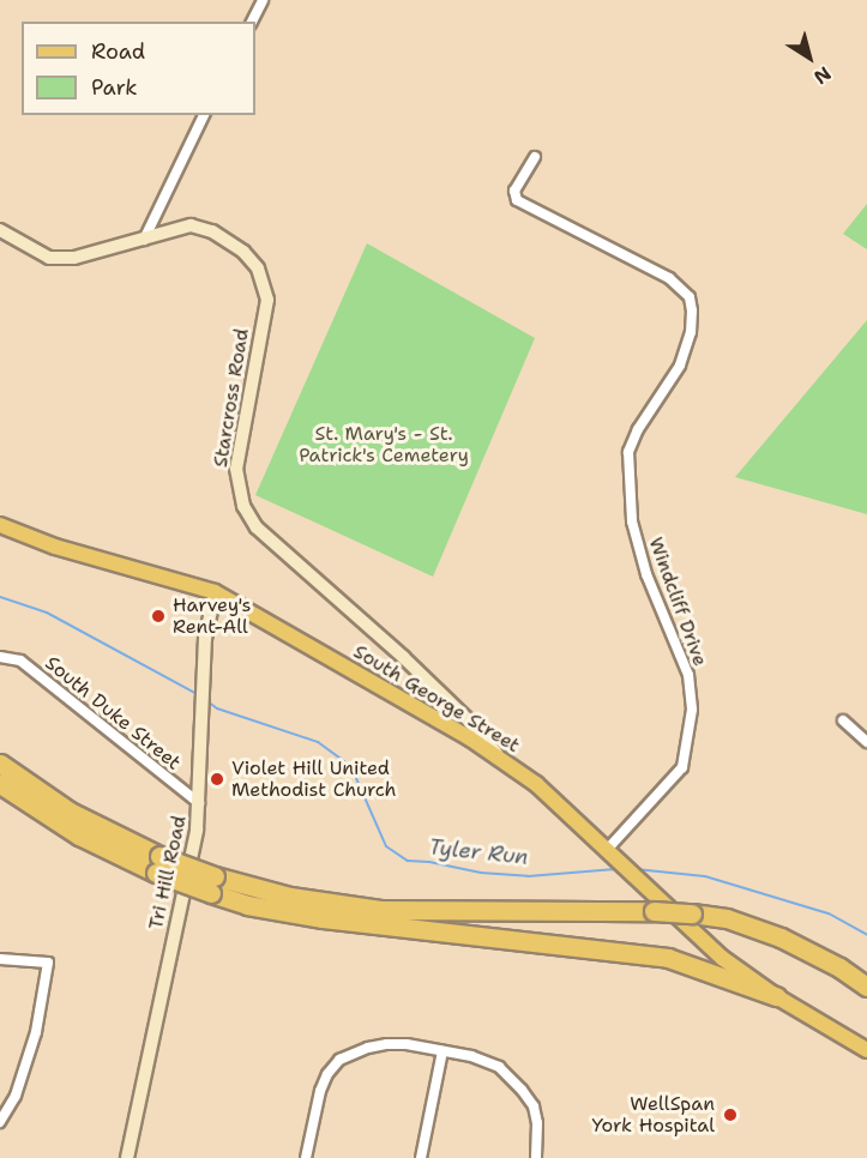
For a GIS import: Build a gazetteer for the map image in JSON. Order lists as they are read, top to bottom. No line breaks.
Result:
{"streets":{"main road":["South George Street"],"street":["Starcross Road","Windcliff Drive","South Duke Street","Tri Hill Road"]},"crossings":[["Starcross Road","South George Street"],["Windcliff Drive","South George Street"],["South George Street","Tri Hill Road"],["South Duke Street","Tri Hill Road"]],"water":["Tyler Run"],"parks":["St. Mary's - St. Patrick's Cemetery"],"places":["Harvey's Rent-All","Violet Hill United Methodist Church","WellSpan York Hospital"],"legend":["Road","Park"],"north":"bottom right"}
